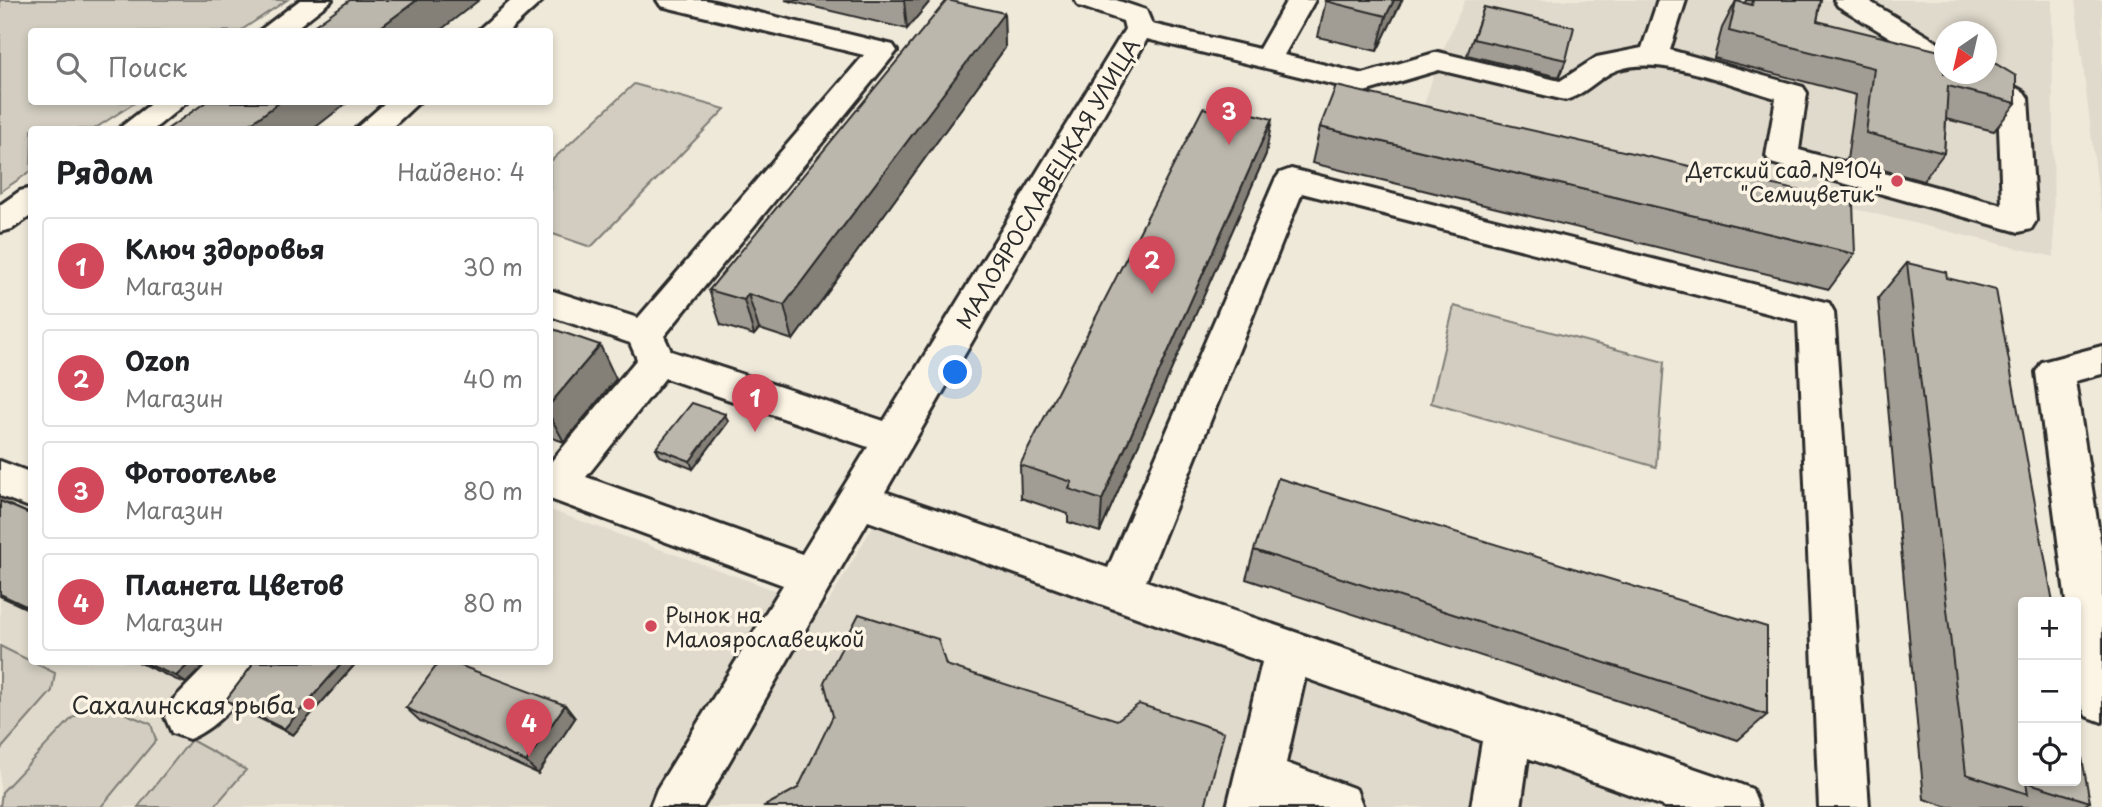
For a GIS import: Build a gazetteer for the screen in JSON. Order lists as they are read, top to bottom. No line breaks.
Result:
{"streets":{"street":["МАЛОЯРОСЛАВЕЦКАЯ УЛИЦА"]},"places":["Детский сад №104 \"Семицветик\"","Рынок на Малоярославецкой","Сахалинская рыба"],"north":"bottom left","page":{"search":"Поиск","pins":["3","2","1","4"],"heading":["Рядом","Найдено: 4"],"list":[{"mark":"1","name":"Ключ здоровья","note":"Магазин","value":"30 m"},{"mark":"2","name":"Ozon","note":"Магазин","value":"40 m"},{"mark":"3","name":"Фотоотелье","note":"Магазин","value":"80 m"},{"mark":"4","name":"Планета Цветов","note":"Магазин","value":"80 m"}],"map_buttons":["+","−"]}}
